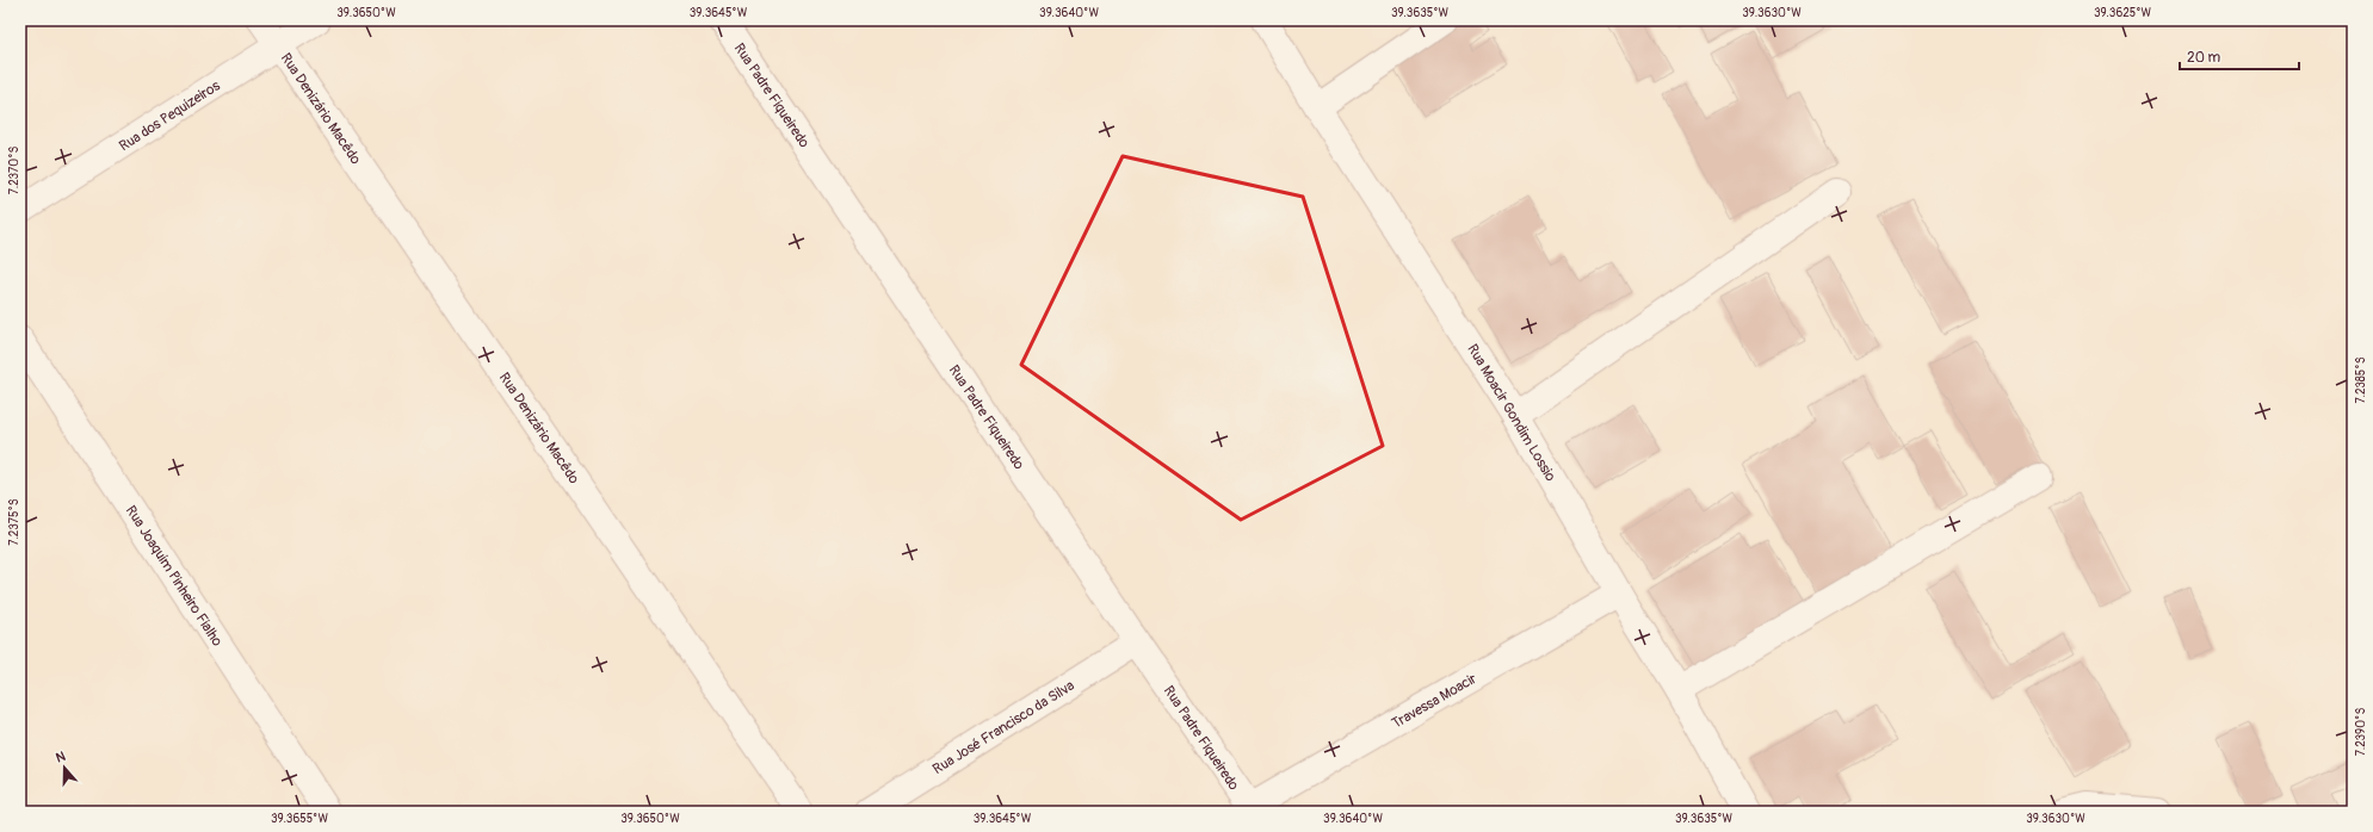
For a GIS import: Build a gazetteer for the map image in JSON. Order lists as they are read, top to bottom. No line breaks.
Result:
{"streets":{"street":["Rua Padre Fiqueiredo","Rua Denizário Macêdo","Rua dos Pequizeiros","Rua Moacir Gondim Lossio","Rua Joaquim Pinheiro Fialho","Travessa Moacir","Rua José Francisco da Silva"]},"crossings":[["Rua Padre Fiqueiredo","Travessa Moacir"],["Rua Padre Fiqueiredo","Rua José Francisco da Silva"],["Rua Denizário Macêdo","Rua dos Pequizeiros"],["Rua Moacir Gondim Lossio","Travessa Moacir"]],"scale_bar":"20 m","north":"top","coordinates":["39.3650°W","39.3645°W","39.3640°W","39.3635°W","39.3630°W","39.3625°W","7.2370°S","7.2385°S","7.2375°S","7.2390°S","39.3655°W"]}
